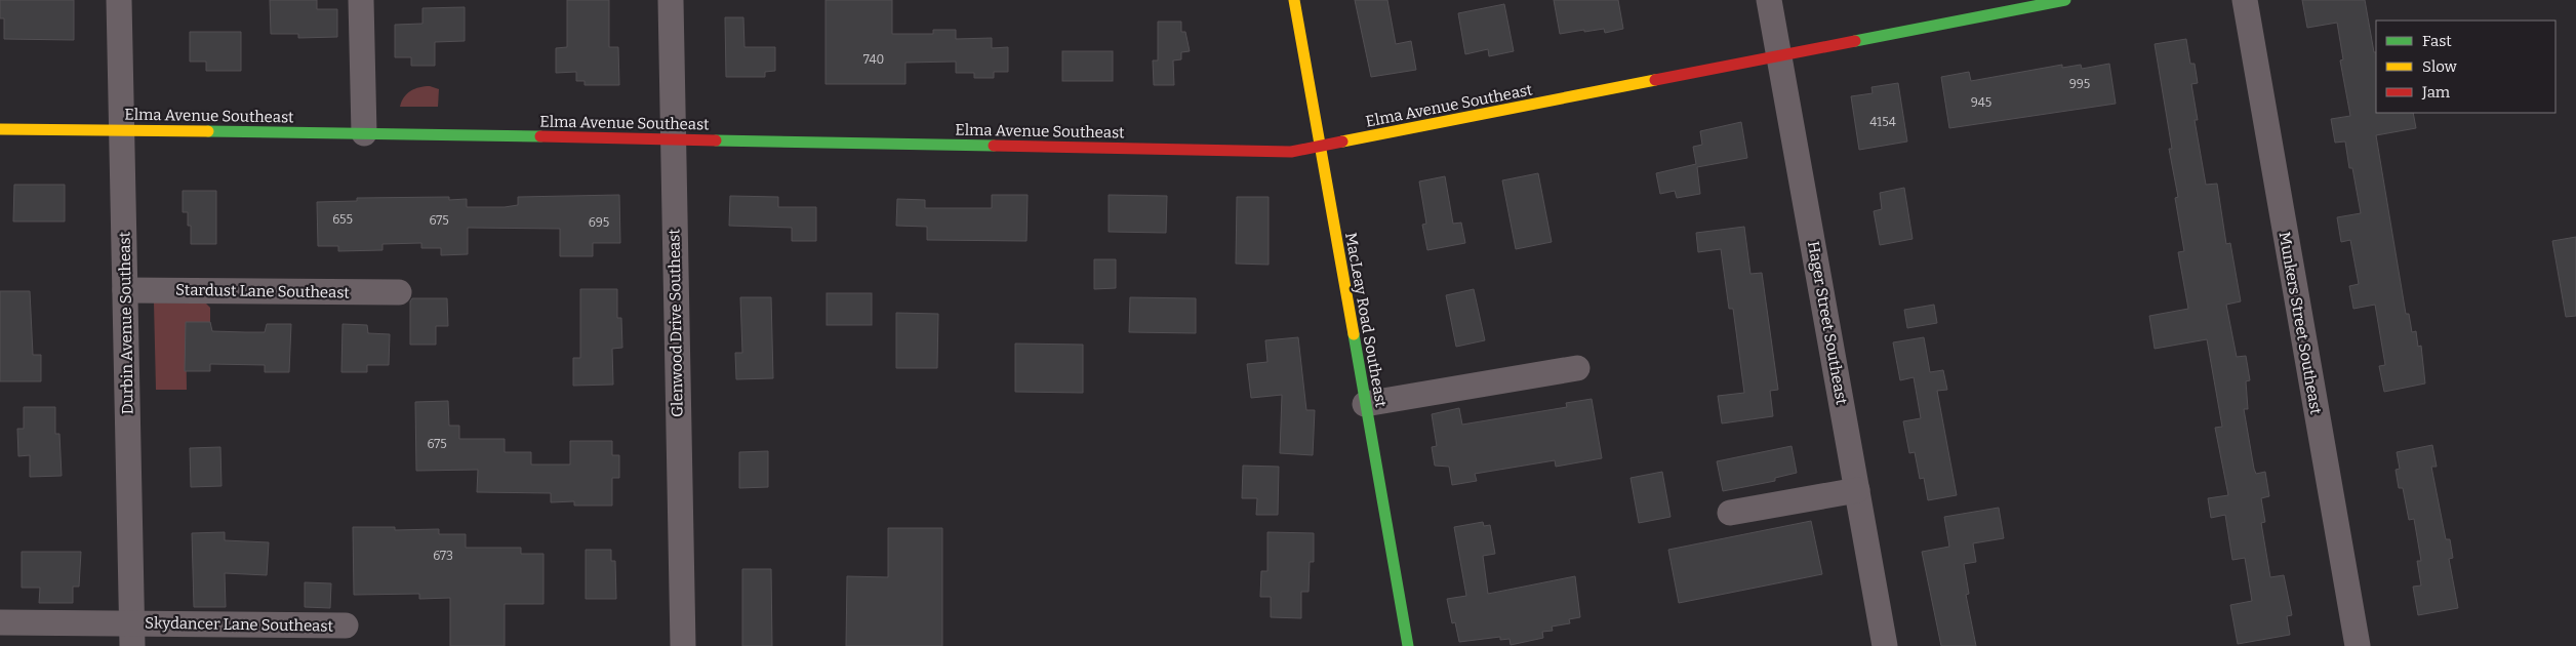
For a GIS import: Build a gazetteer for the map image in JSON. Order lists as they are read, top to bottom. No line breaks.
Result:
{"streets":{"street":["Elma Avenue Southeast","Stardust Lane Southeast","MacLeay Road Southeast","Durbin Avenue Southeast","Glenwood Drive Southeast","Hager Street Southeast","Munkers Street Southeast","Skydancer Lane Southeast"]},"crossings":[["Elma Avenue Southeast","MacLeay Road Southeast"],["Elma Avenue Southeast","Durbin Avenue Southeast"],["Elma Avenue Southeast","Glenwood Drive Southeast"],["Elma Avenue Southeast","Hager Street Southeast"],["Stardust Lane Southeast","Durbin Avenue Southeast"],["Durbin Avenue Southeast","Skydancer Lane Southeast"]],"house_numbers":["740","995","945","4154","655","675","695","675","673"],"legend":["Fast","Slow","Jam"]}
